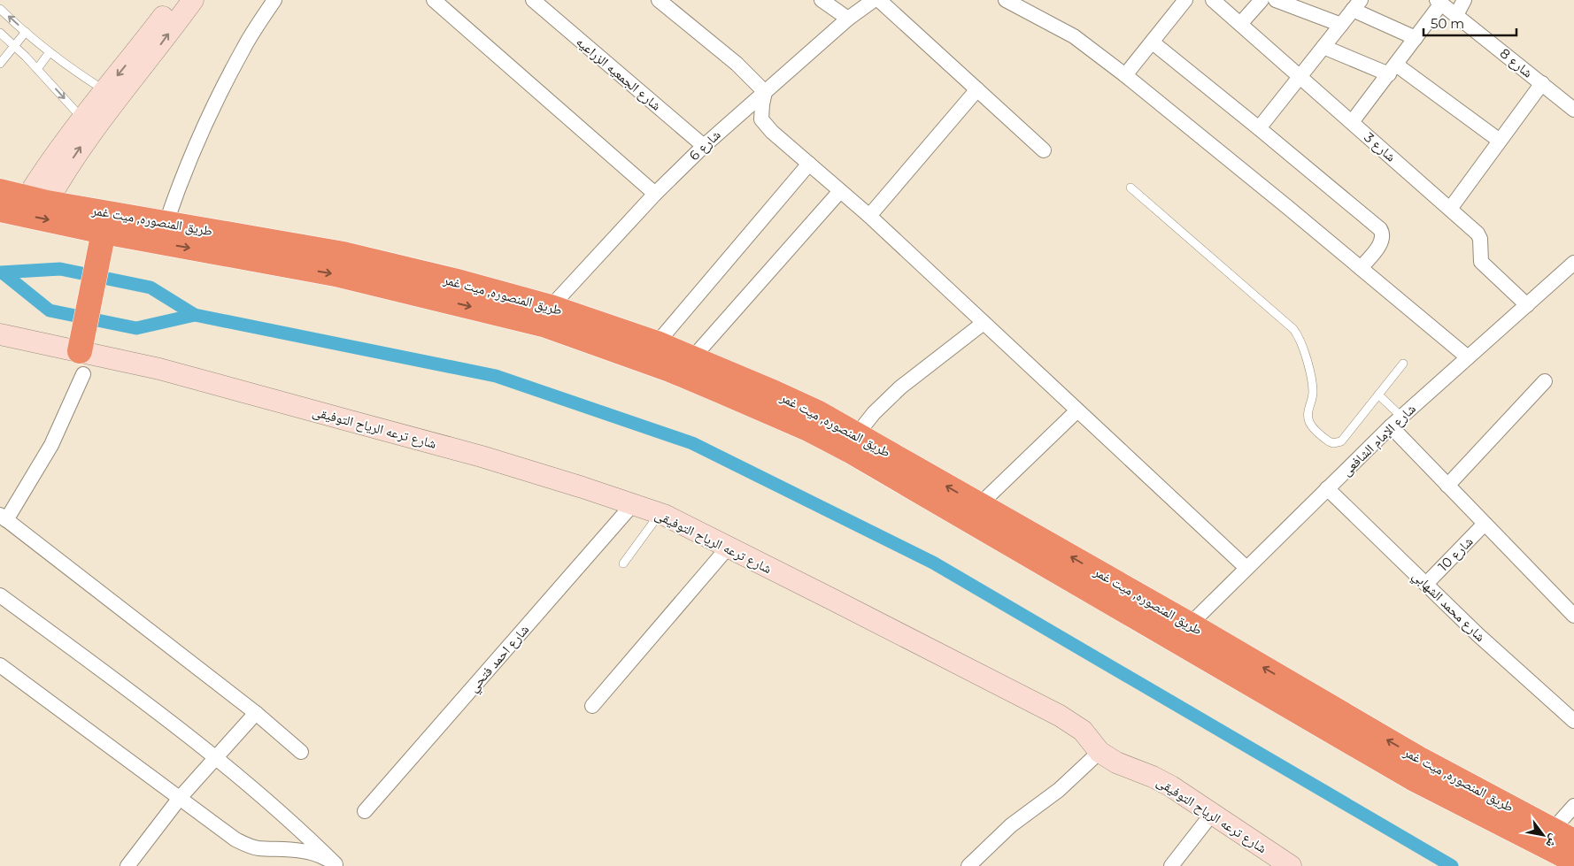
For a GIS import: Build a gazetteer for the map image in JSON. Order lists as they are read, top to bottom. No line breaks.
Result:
{"streets":{"highway":["طريق المنصوره, ميت غمر"],"main road":["شارع ترعه الرياح التوفيقى"],"street":["شارع 8","شارع الجمعيه الزراعيه","شارع 6","شارع 3","شارع الإمام الشافعى","شارع 10","شارع محمد الشهابي","شارع احمد فتحي"]},"crossings":[["شارع الجمعيه الزراعيه","شارع 6"],["شارع 6","طريق المنصوره, ميت غمر"],["شارع 3","شارع الإمام الشافعى"],["طريق المنصوره, ميت غمر","شارع الإمام الشافعى"],["شارع ترعه الرياح التوفيقى","شارع احمد فتحي"],["شارع الإمام الشافعى","شارع محمد الشهابي"],["شارع 10","شارع محمد الشهابي"]],"scale_bar":"50 m","north":"bottom right"}
